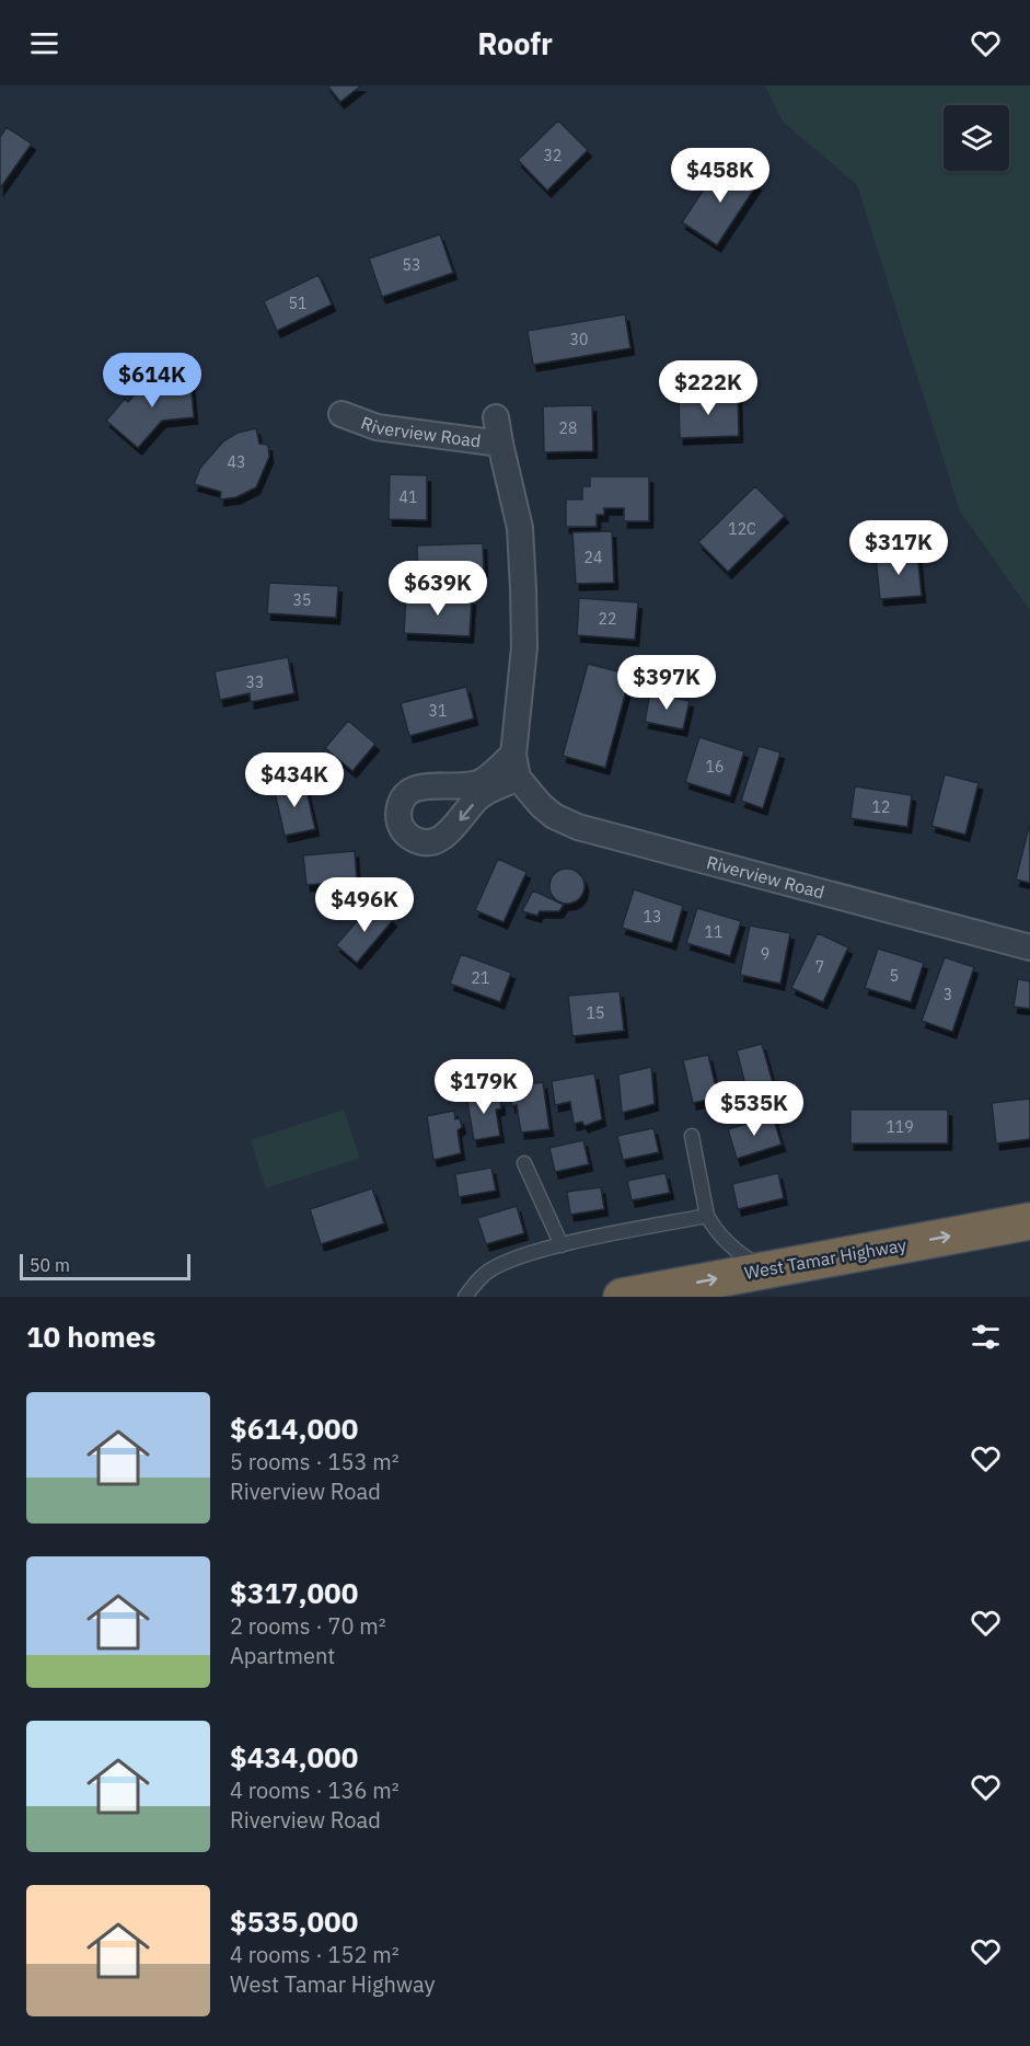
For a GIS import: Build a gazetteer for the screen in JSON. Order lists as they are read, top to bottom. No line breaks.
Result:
{"streets":{"highway":["West Tamar Highway"],"street":["Riverview Road"]},"one_way":["West Tamar Highway"],"house_numbers":["32","53","51","30","28","43","41","12C","24","35","22","33","31","16","12","13","11","9","7","5","21","3","15","119"],"scale_bar":"50 m","page":{"header":"Roofr","price":["$458K","$614K","$222K","$317K","$639K","$397K","$434K","$496K","$179K","$535K"],"scale":"50 m","heading":"10 homes","list":[{"name":"$614,000","note":"5 rooms · 153 m² · Riverview Road"},{"name":"$317,000","note":"2 rooms · 70 m² · Apartment"},{"name":"$434,000","note":"4 rooms · 136 m² · Riverview Road"},{"name":"$535,000","note":"4 rooms · 152 m² · West Tamar Highway"}]}}
